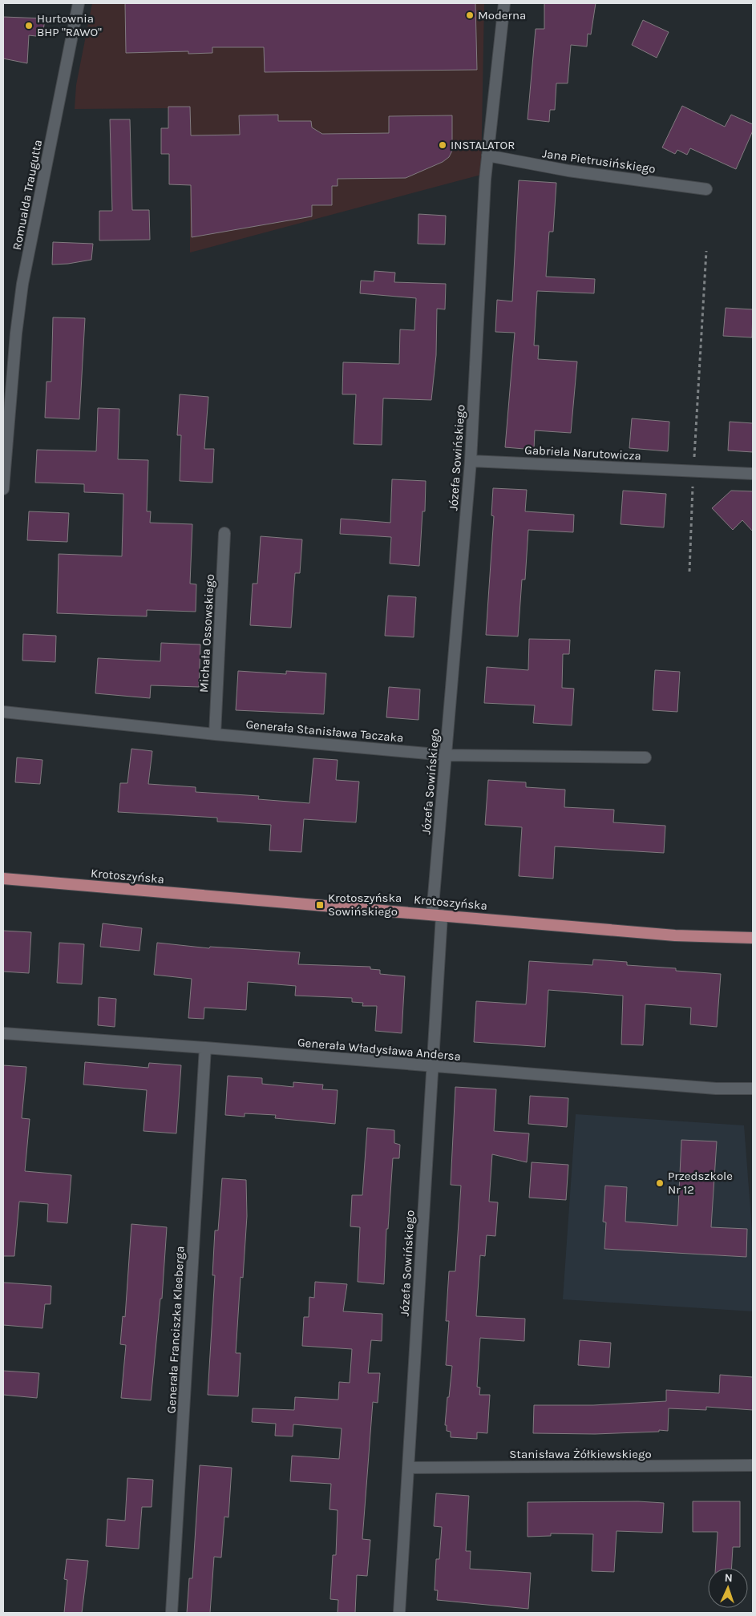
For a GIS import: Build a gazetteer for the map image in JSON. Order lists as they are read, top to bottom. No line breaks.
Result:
{"streets":{"main road":["Krotoszyńska"],"street":["Jana Pietrusińskiego","Romualda Traugutta","Gabriela Narutowicza","Józefa Sowińskiego","Michała Ossowskiego","Generała Stanisława Taczaka","Generała Władysława Andersa","Generała Franciszka Kleeberga","Stanisława Żółkiewskiego"]},"crossings":[["Jana Pietrusińskiego","Józefa Sowińskiego"],["Gabriela Narutowicza","Józefa Sowińskiego"],["Józefa Sowińskiego","Generała Stanisława Taczaka"],["Józefa Sowińskiego","Krotoszyńska"],["Józefa Sowińskiego","Generała Władysława Andersa"],["Józefa Sowińskiego","Stanisława Żółkiewskiego"],["Michała Ossowskiego","Generała Stanisława Taczaka"],["Generała Władysława Andersa","Generała Franciszka Kleeberga"]],"places":{"other":["Moderna","Hurtownia BHP \"RAWO\"","INSTALATOR","Przedszkole Nr 12"],"transit":["Krotoszyńska Sowińskiego"]},"north":"top"}
